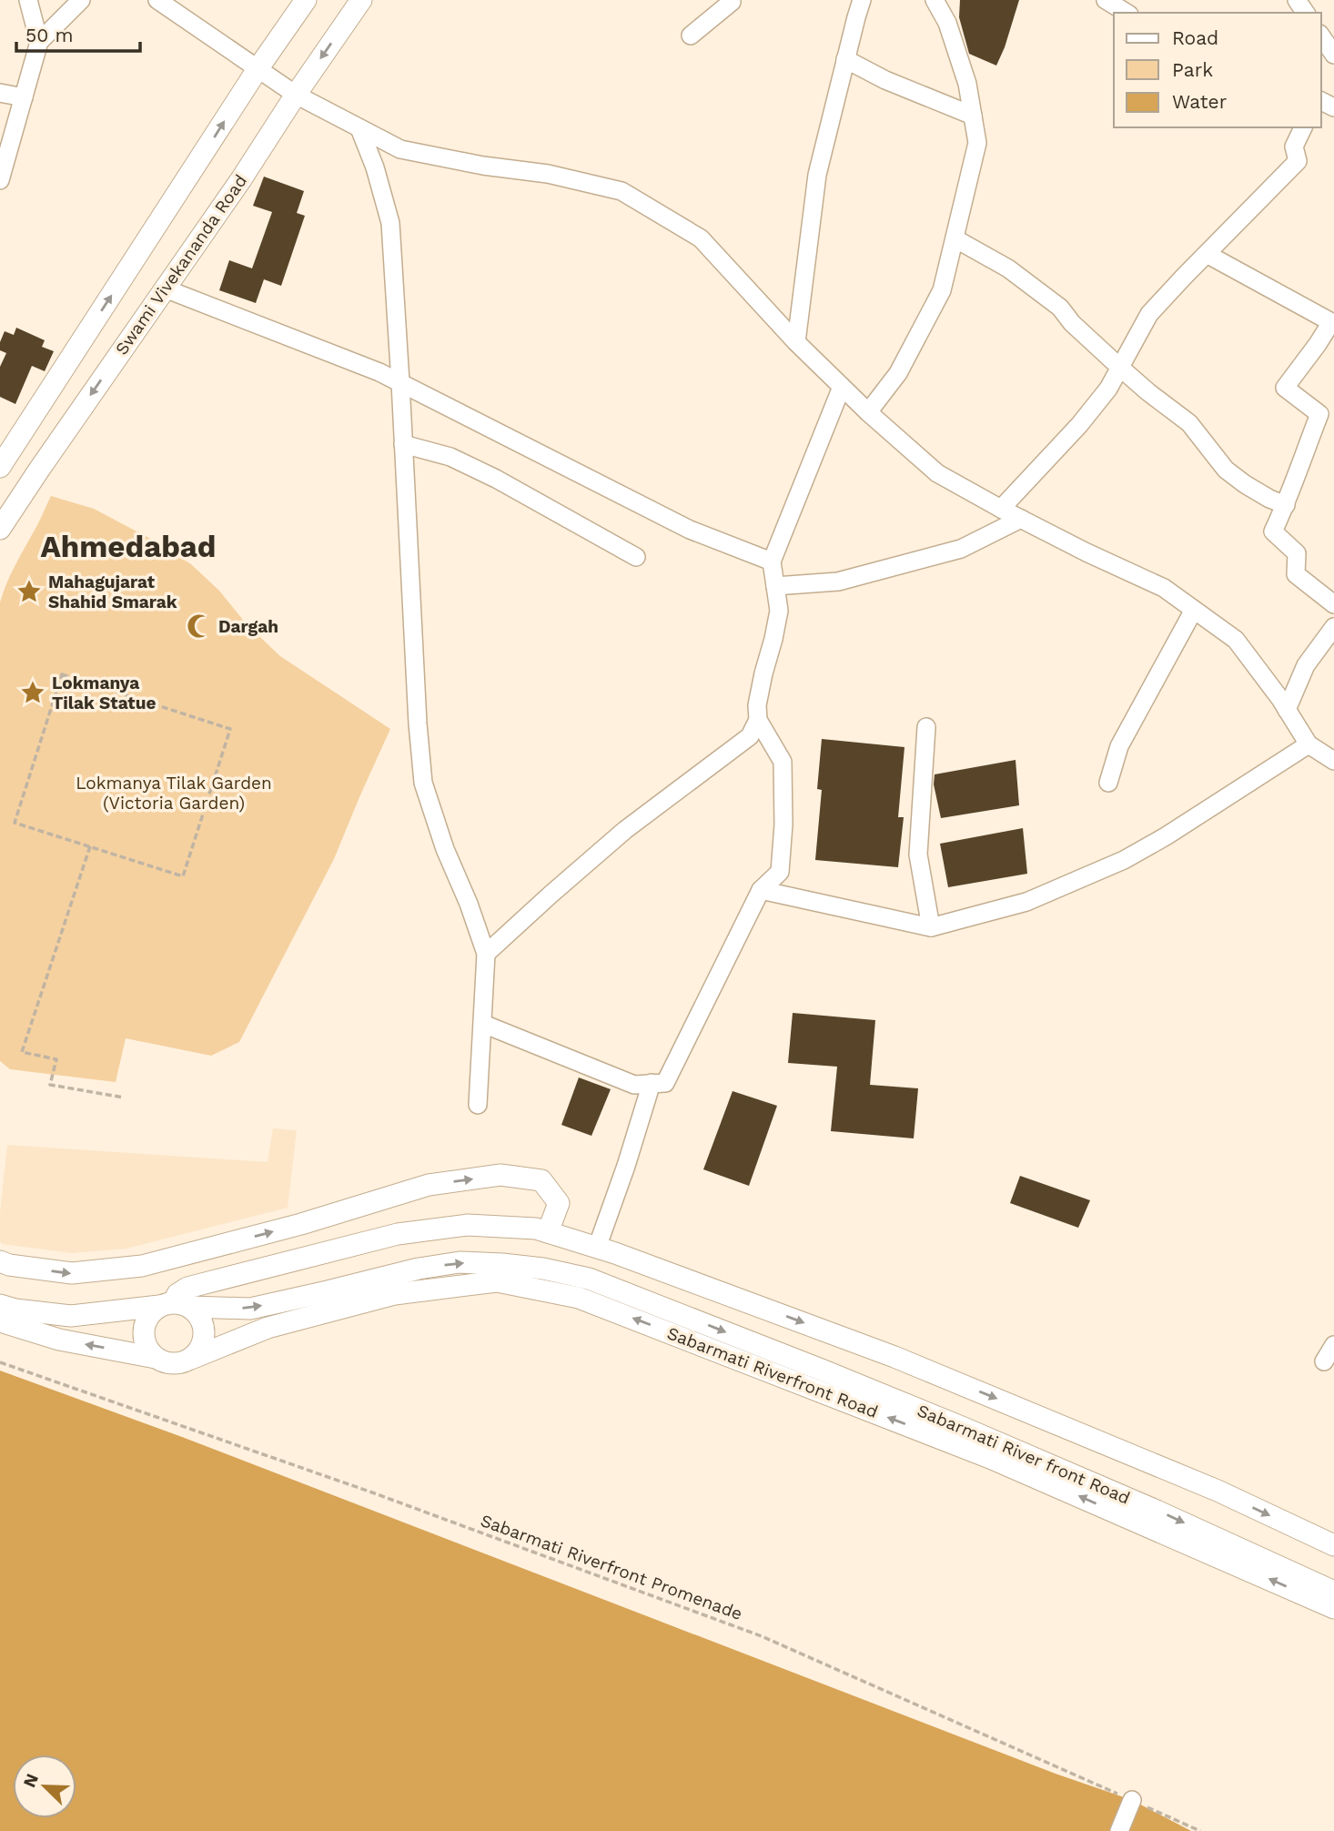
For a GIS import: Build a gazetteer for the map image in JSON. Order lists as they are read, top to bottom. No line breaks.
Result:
{"streets":{"main road":["Swami Vivekananda Road","Sabarmati Riverfront Road","Sabarmati River front Road"],"path":["Sabarmati Riverfront Promenade"]},"crossings":[["Sabarmati Riverfront Road","Sabarmati River front Road"]],"districts":["Ahmedabad"],"parks":["Lokmanya Tilak Garden (Victoria Garden)"],"places":{"place":["Mahagujarat Shahid Smarak","Lokmanya Tilak Statue"],"mosque":["Dargah"]},"legend":["Road","Park","Water"],"scale_bar":"50 m","north":"top left"}
